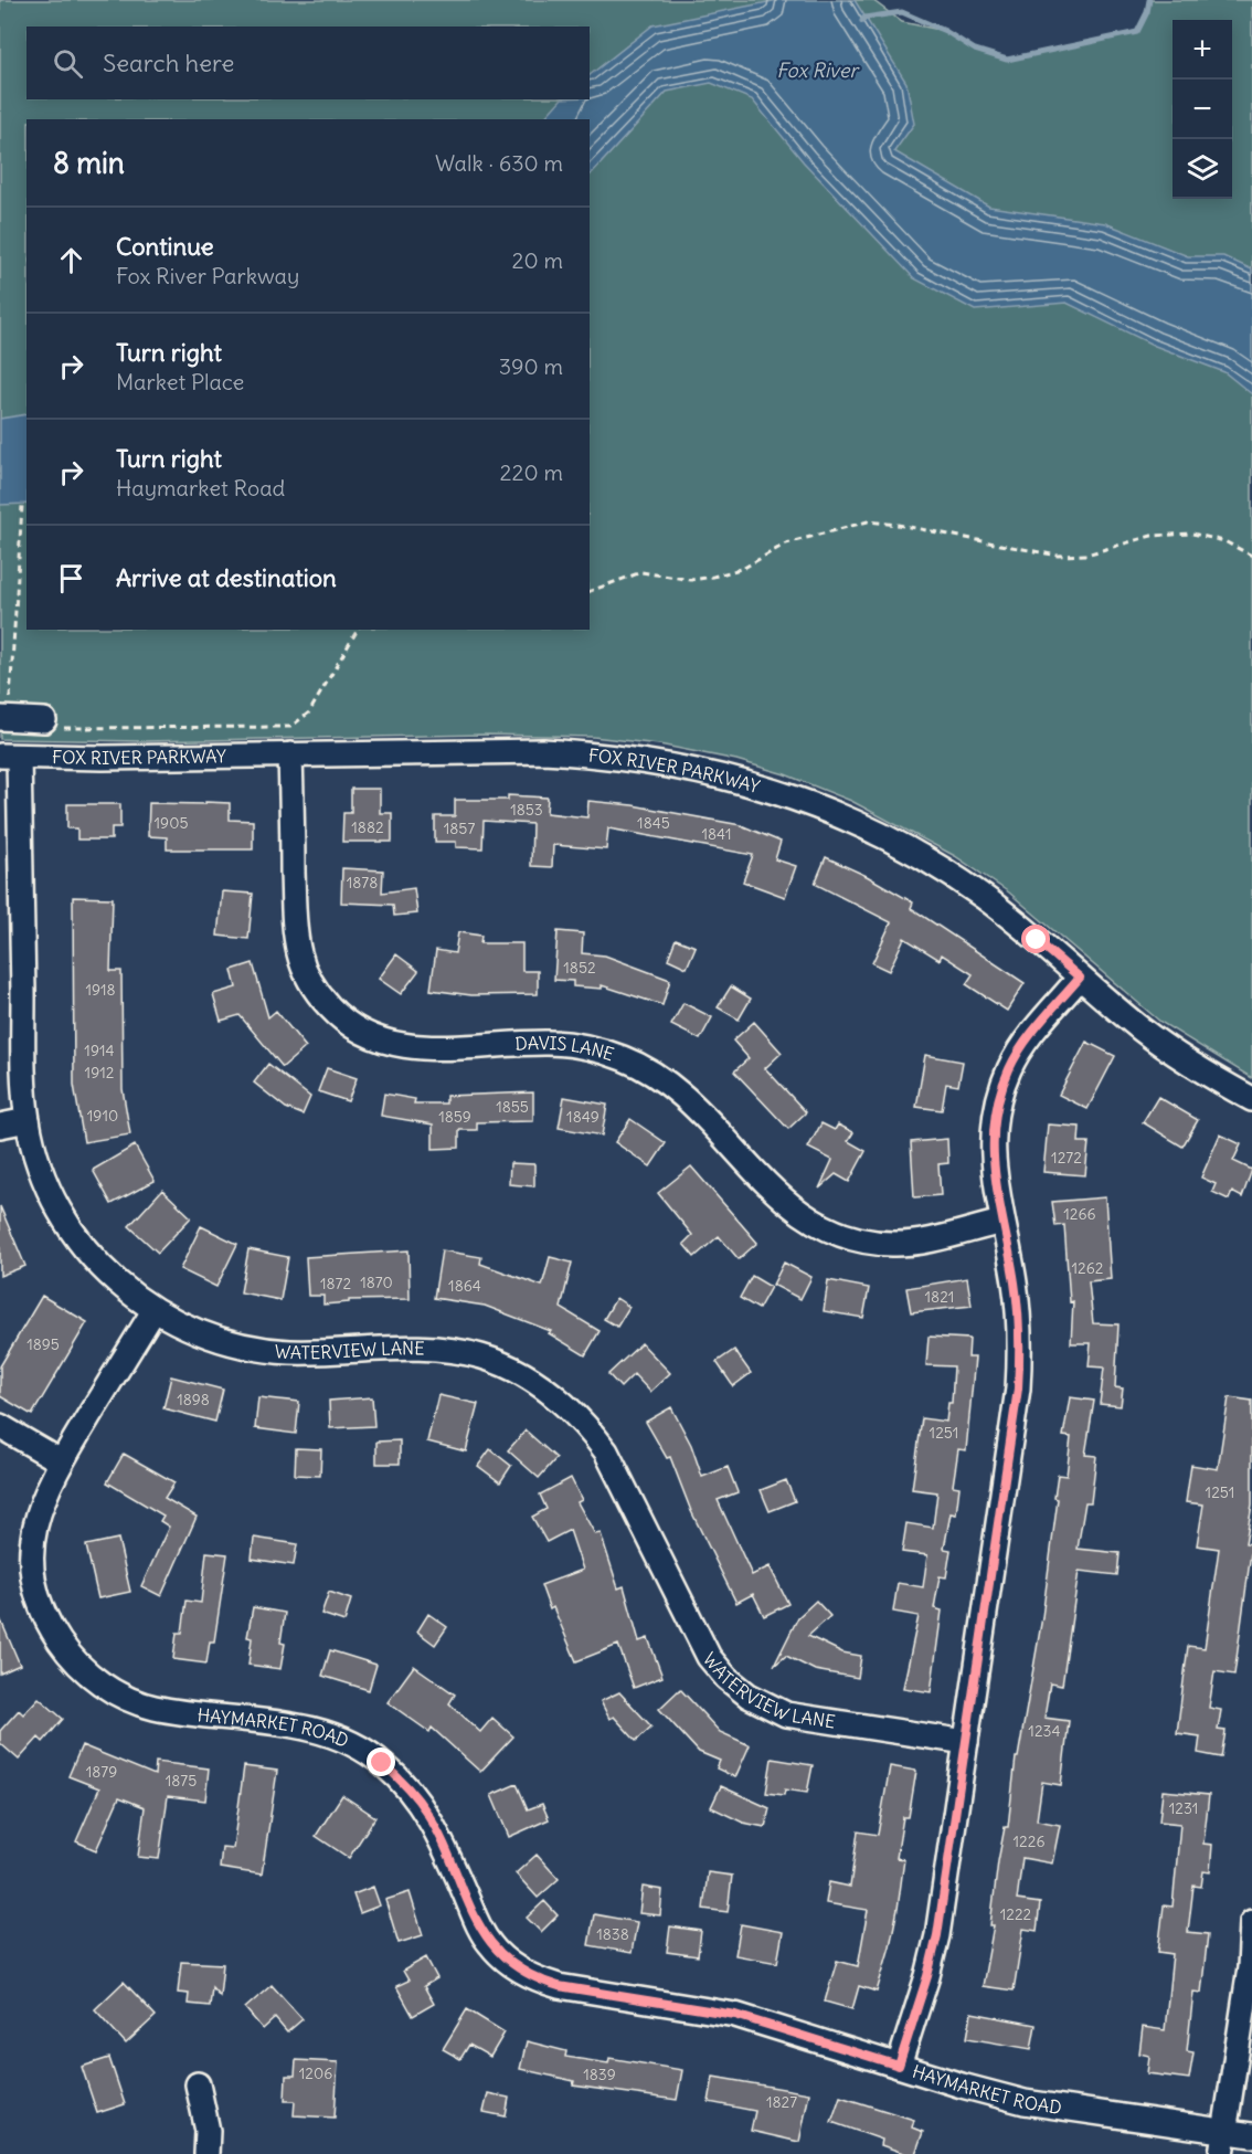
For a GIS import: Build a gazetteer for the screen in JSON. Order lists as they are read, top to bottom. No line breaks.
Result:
{"streets":{"street":["FOX RIVER PARKWAY","DAVIS LANE","WATERVIEW LANE","HAYMARKET ROAD"]},"crossings":[["FOX RIVER PARKWAY","DAVIS LANE"],["FOX RIVER PARKWAY","WATERVIEW LANE"],["WATERVIEW LANE","HAYMARKET ROAD"]],"water":["Fox River"],"house_numbers":["1853","1905","1845","1882","1857","1841","1878","1852","1918","1914","1912","1855","1910","1859","1849","1272","1266","1262","1870","1872","1864","1821","1895","1898","1251","1251","1234","1879","1875","1231","1226","1222","1838","1206","1839","1827"],"page":{"map_buttons":["+","−"],"search":"Search here","heading":["8 min","Walk · 630 m"],"list":[["Continue","Fox River Parkway","20 m"],["Turn right","Market Place","390 m"],["Turn right","Haymarket Road","220 m"],"Arrive at destination"]}}
